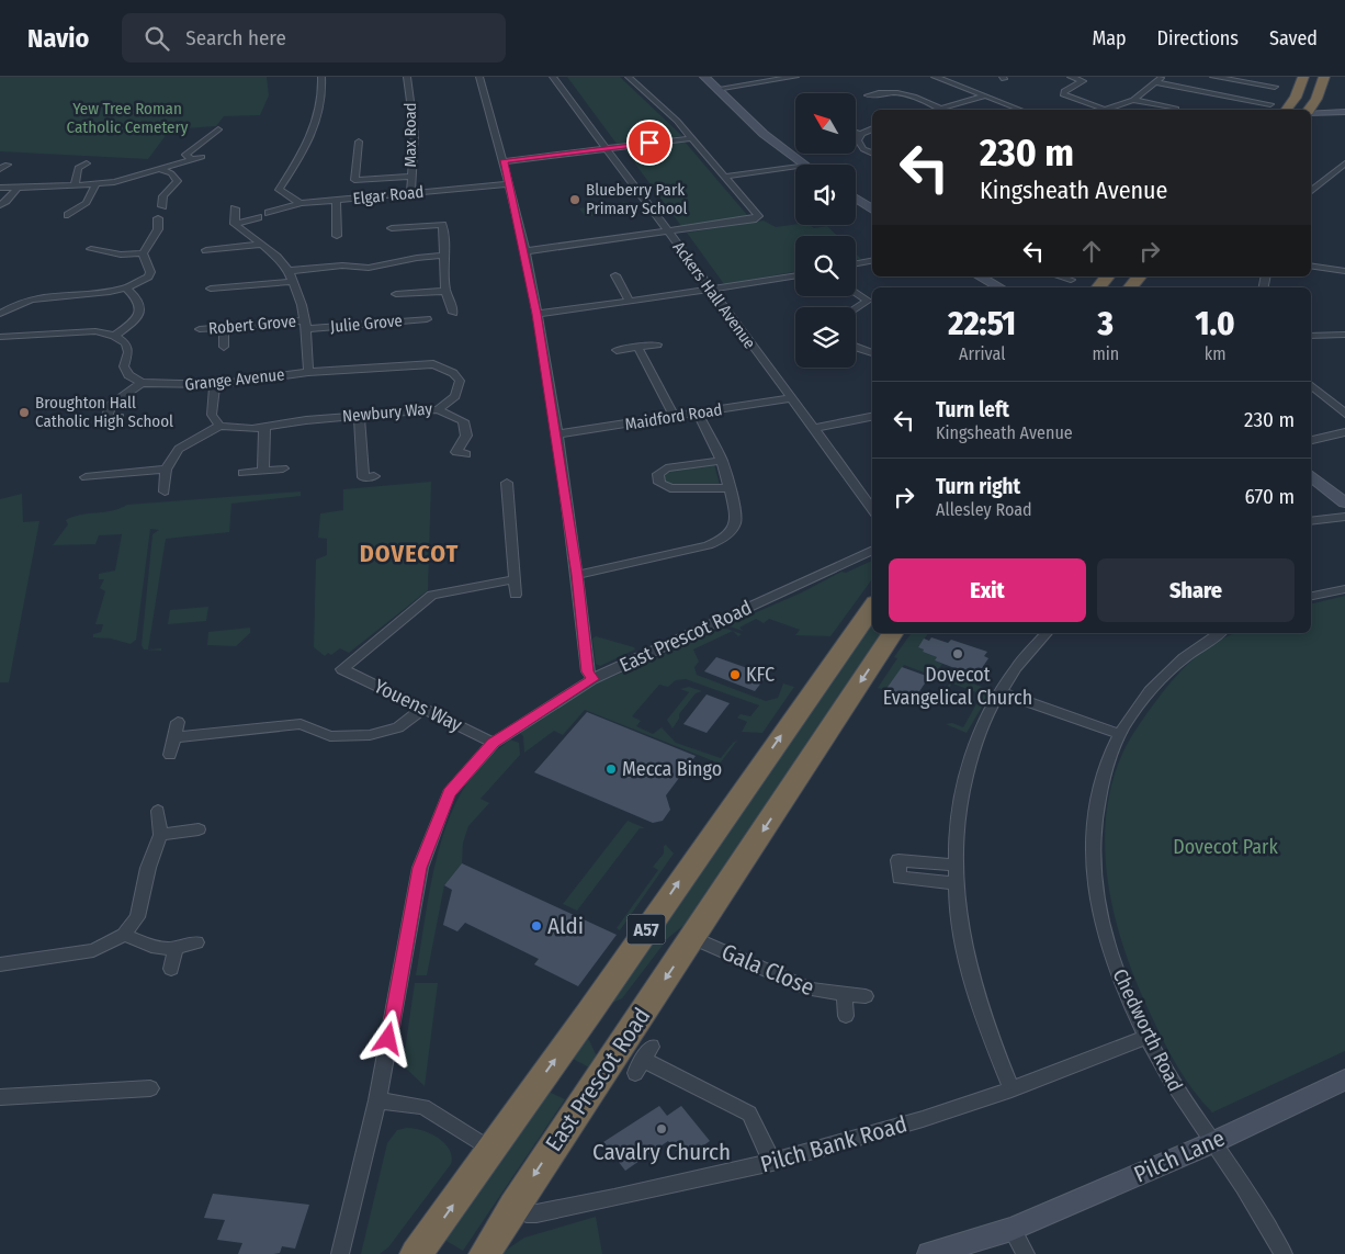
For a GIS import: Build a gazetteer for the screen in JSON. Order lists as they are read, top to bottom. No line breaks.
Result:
{"streets":{"highway":["East Prescot Road","A57"],"street":["Max Road","Elgar Road","Ackers Hall Avenue","Julie Grove","Robert Grove","Grange Avenue","Newbury Way","Maidford Road","Youens Way","Gala Close","Chedworth Road","Pilch Bank Road","Pilch Lane"]},"crossings":[["Max Road","Elgar Road"],["Ackers Hall Avenue","Maidford Road"],["Julie Grove","Robert Grove"],["Grange Avenue","Newbury Way"],["East Prescot Road","Youens Way"],["East Prescot Road","Gala Close"],["East Prescot Road","Pilch Bank Road"],["Chedworth Road","Pilch Bank Road"],["Chedworth Road","Pilch Lane"]],"districts":["DOVECOT"],"parks":["Yew Tree Roman Catholic Cemetery","Dovecot Park"],"places":["Blueberry Park Primary School","Broughton Hall Catholic High School","Dovecot Evangelical Church","KFC","Mecca Bingo","Aldi","Cavalry Church"],"north":"top left","page":{"header":"Navio","search":"Search here","nav":["Map","Directions","Saved"],"turn":["230 m","Kingsheath Avenue"],"eta":["22:51","Arrival","3","min","1.0","km"],"list":[{"name":"Turn left","note":"Kingsheath Avenue","value":"230 m"},{"name":"Turn right","note":"Allesley Road","value":"670 m"}],"buttons":["Exit","Share"]}}
